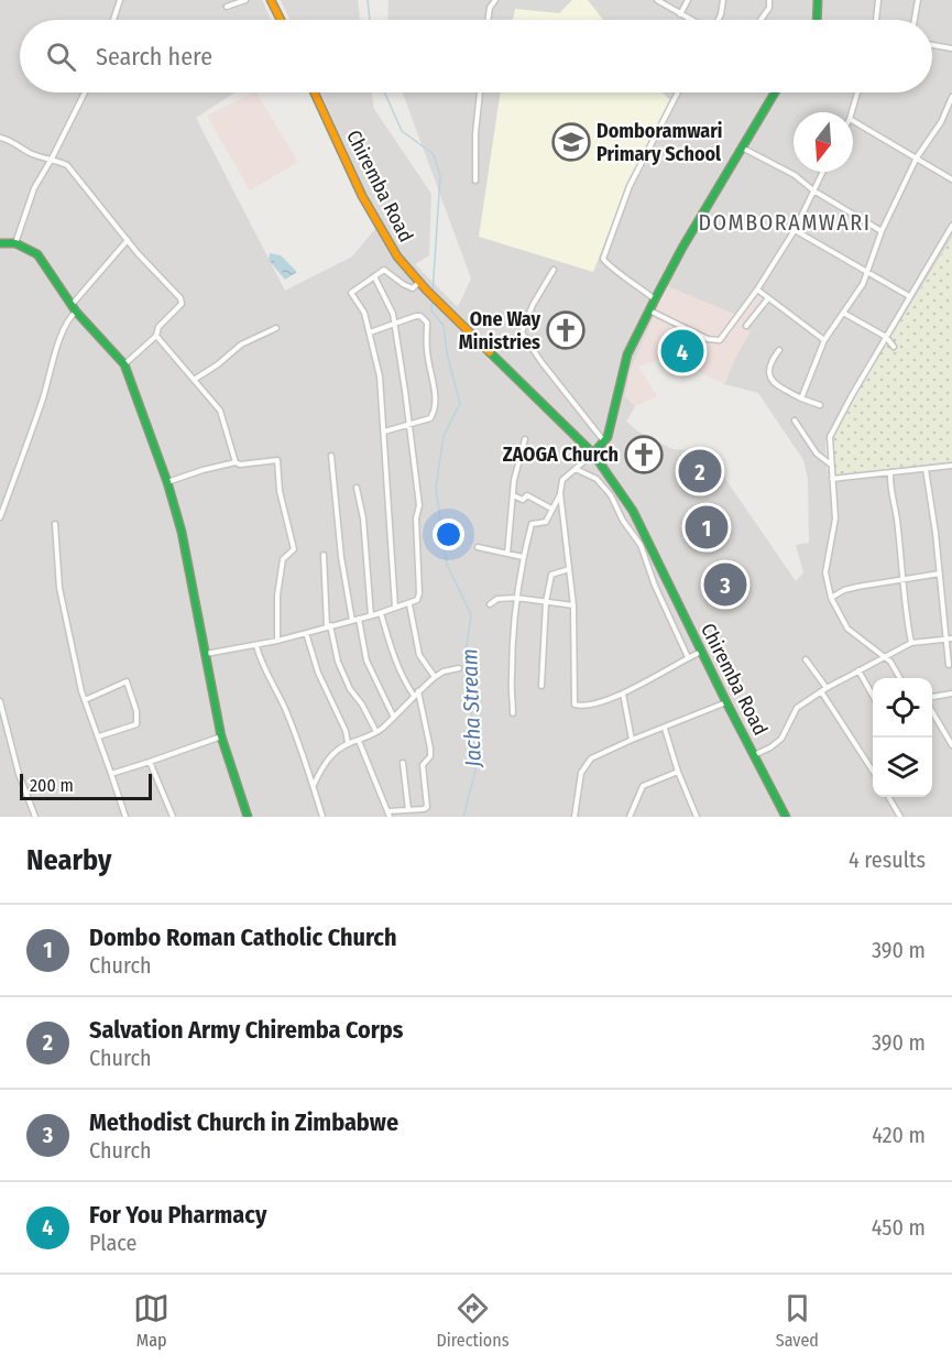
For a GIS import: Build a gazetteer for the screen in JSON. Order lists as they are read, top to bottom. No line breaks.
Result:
{"streets":{"street":["Chiremba Road"]},"districts":["DOMBORAMWARI"],"water":["Jacha Stream"],"places":{"school or university":["Domboramwari Primary School"],"church":["One Way Ministries","ZAOGA Church"]},"scale_bar":"200 m","north":"bottom","page":{"search":"Search here","pins":["4","2","1","3"],"scale":"200 m","heading":["Nearby","4 results"],"list":[{"mark":"1","name":"Dombo Roman Catholic Church","note":"Church","value":"390 m"},{"mark":"2","name":"Salvation Army Chiremba Corps","note":"Church","value":"390 m"},{"mark":"3","name":"Methodist Church in Zimbabwe","note":"Church","value":"420 m"},{"mark":"4","name":"For You Pharmacy","note":"Place","value":"450 m"}],"nav":["Map","Directions","Saved"]}}
